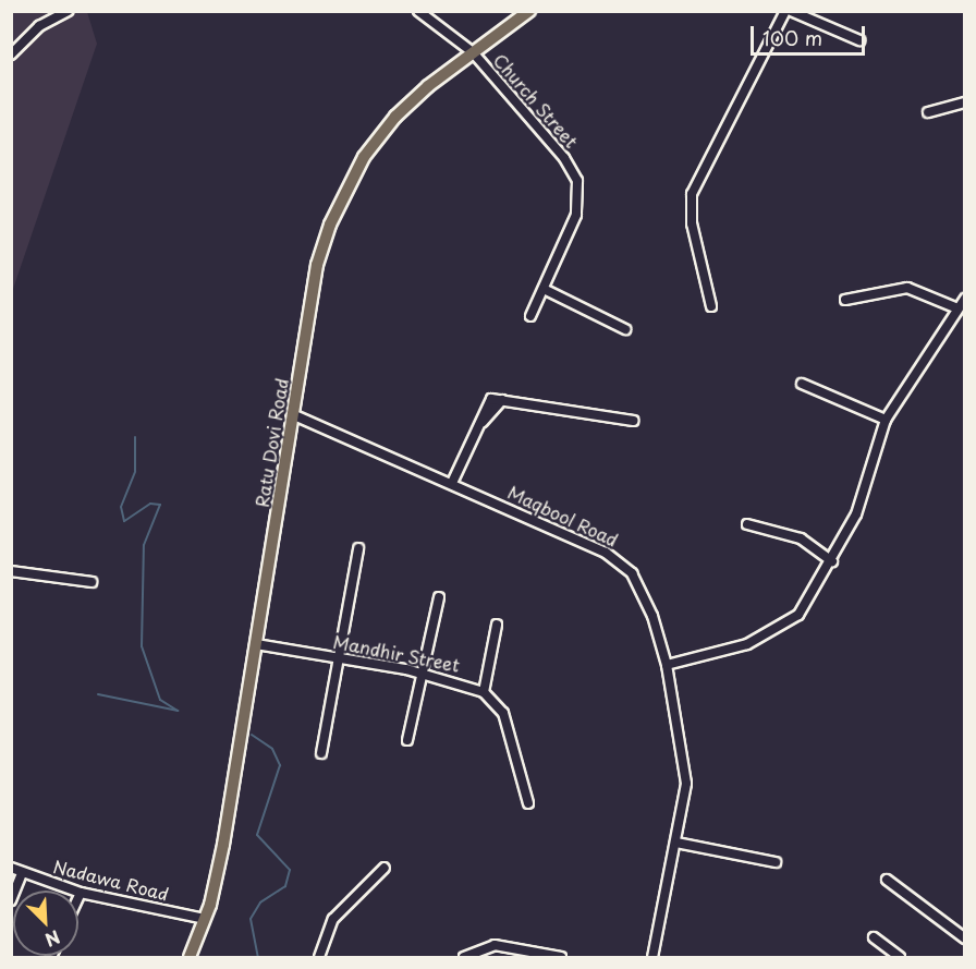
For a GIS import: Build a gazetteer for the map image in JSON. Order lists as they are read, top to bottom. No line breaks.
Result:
{"streets":{"main road":["Ratu Dovi Road"],"street":["Church Street","Maqbool Road","Mandhir Street","Nadawa Road"]},"crossings":[["Church Street","Ratu Dovi Road"],["Ratu Dovi Road","Maqbool Road"],["Ratu Dovi Road","Mandhir Street"],["Ratu Dovi Road","Nadawa Road"]],"scale_bar":"100 m","north":"bottom right"}
